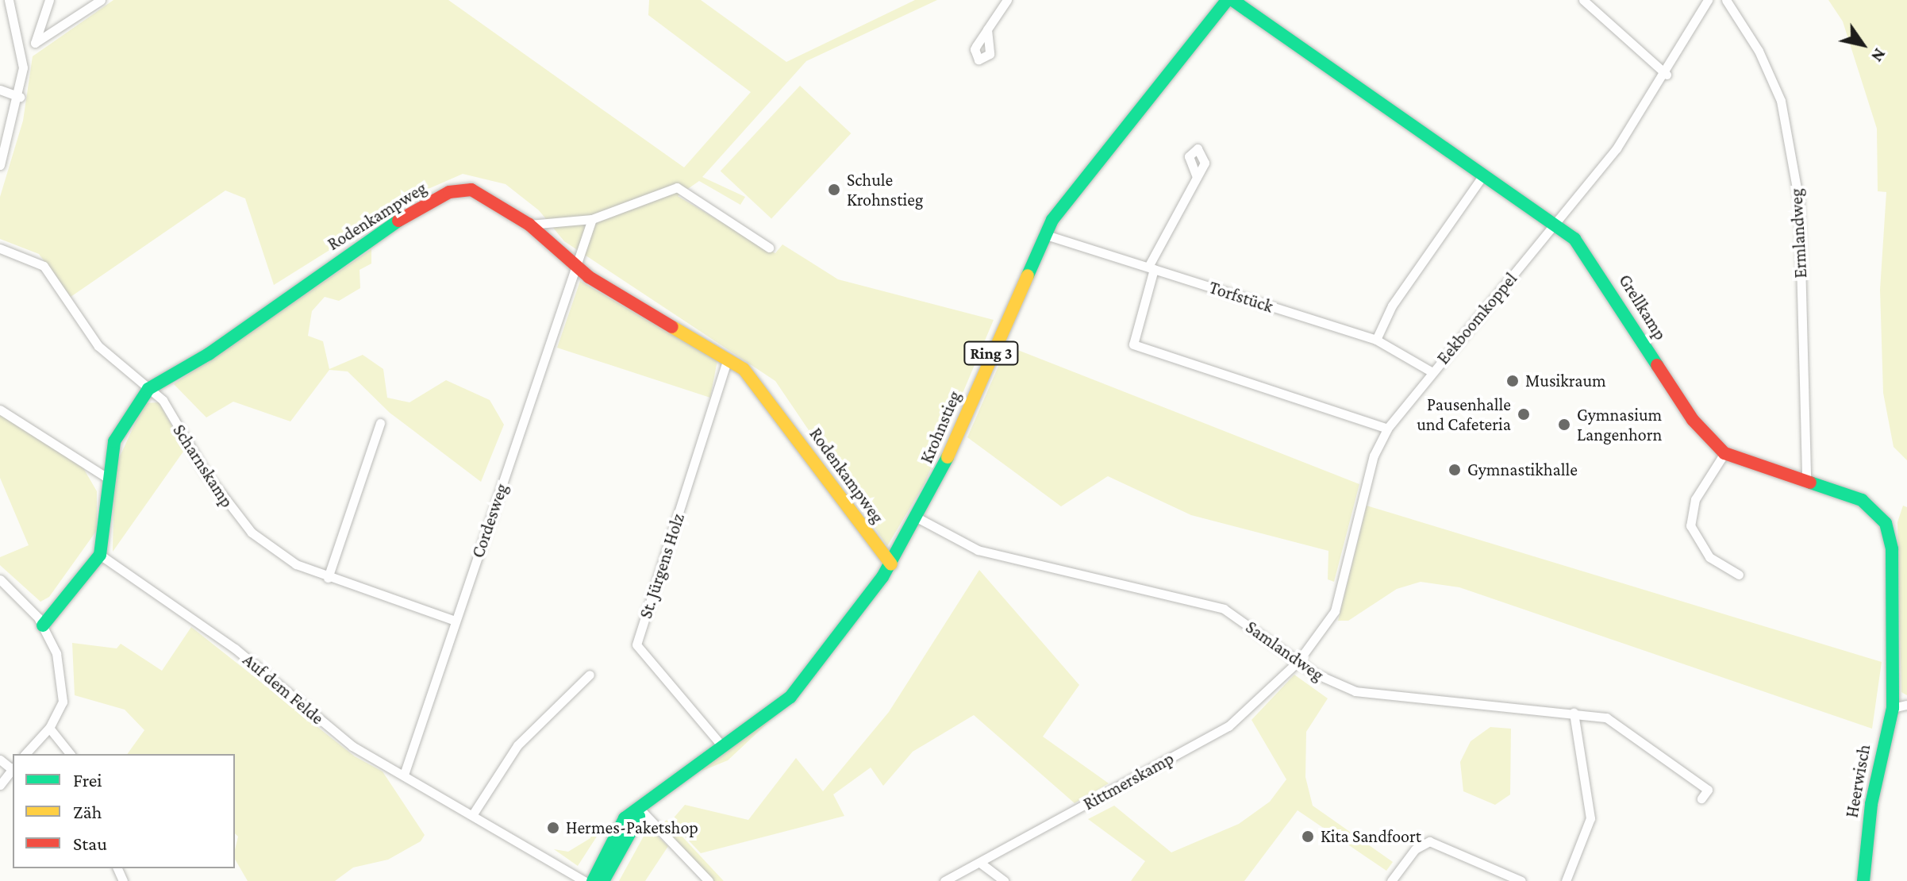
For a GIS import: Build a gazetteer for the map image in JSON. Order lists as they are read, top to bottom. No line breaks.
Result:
{"streets":{"street":["Rodenkampweg","Ermlandweg","Torfstück","Grellkamp","Eekboomkoppel","Ring 3","Krohnstieg","Scharnskamp","Cordesweg","St. Jürgens Holz","Samlandweg","Auf dem Felde","Rittmerskamp","Heerwisch"]},"crossings":[["Rodenkampweg","Krohnstieg"],["Rodenkampweg","Scharnskamp"],["Rodenkampweg","Cordesweg"],["Rodenkampweg","St. Jürgens Holz"],["Rodenkampweg","Auf dem Felde"],["Ermlandweg","Grellkamp"],["Torfstück","Eekboomkoppel"],["Torfstück","Krohnstieg"],["Grellkamp","Eekboomkoppel"],["Grellkamp","Heerwisch"],["Eekboomkoppel","Samlandweg"],["Eekboomkoppel","Rittmerskamp"],["Krohnstieg","St. Jürgens Holz"],["Krohnstieg","Samlandweg"],["Scharnskamp","Cordesweg"],["Cordesweg","Auf dem Felde"],["Samlandweg","Rittmerskamp"]],"places":["Schule Krohnstieg","Musikraum","Pausenhalle und Cafeteria","Gymnasium Langenhorn","Gymnastikhalle","Hermes-Paketshop","Kita Sandfoort"],"legend":["Frei","Zäh","Stau"],"north":"bottom right"}
